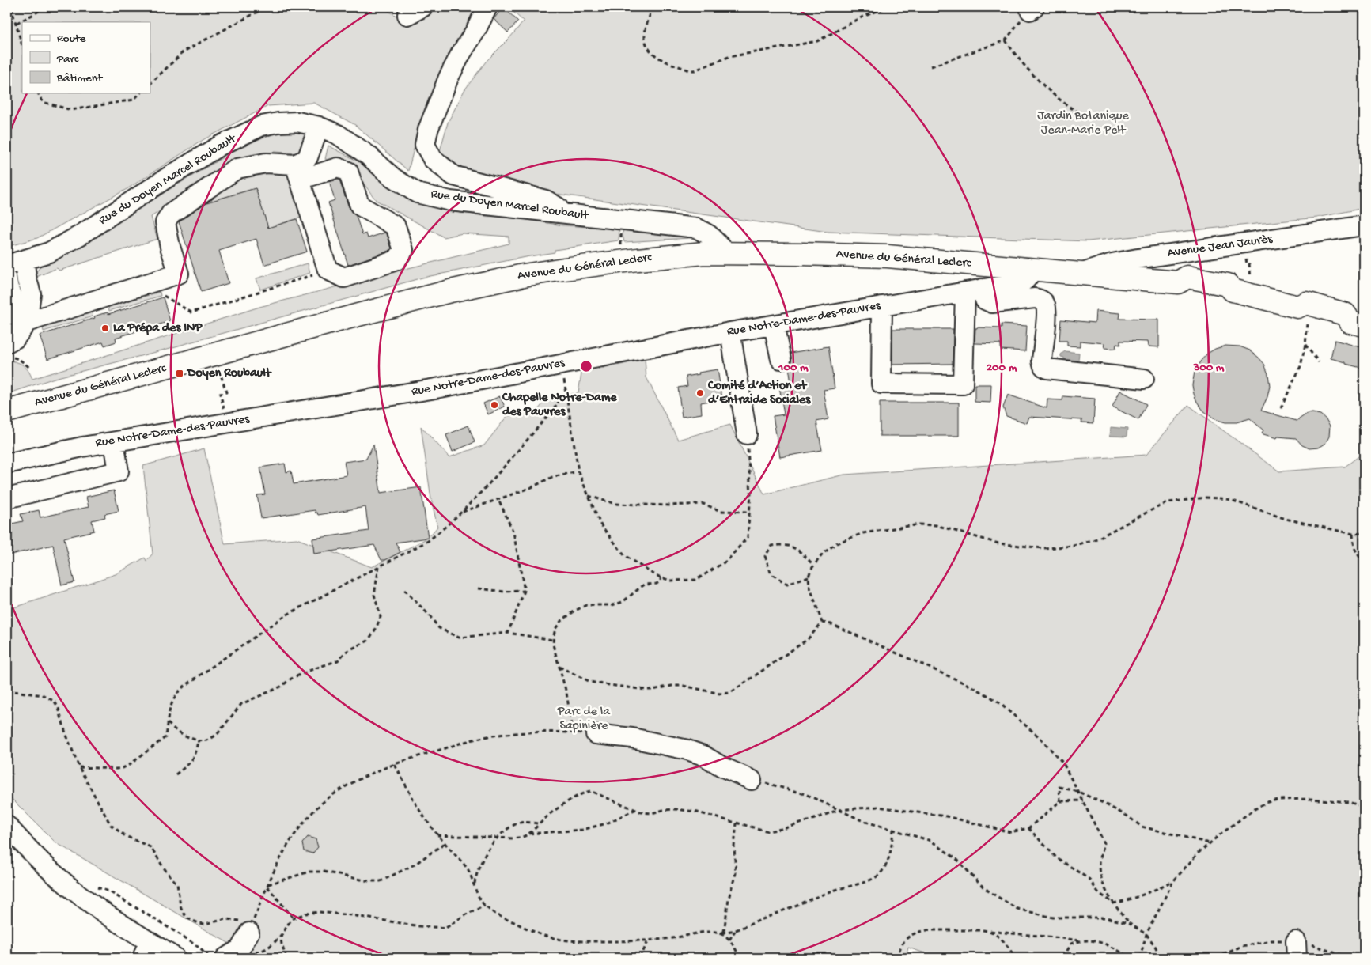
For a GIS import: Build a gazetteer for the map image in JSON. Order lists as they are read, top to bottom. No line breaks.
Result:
{"streets":{"main road":["Avenue du Général Leclerc"],"street":["Rue du Doyen Marcel Roubault","Avenue Jean Jaurès","Rue Notre-Dame-des-Pauvres"]},"crossings":[["Rue du Doyen Marcel Roubault","Avenue du Général Leclerc"],["Avenue Jean Jaurès","Avenue du Général Leclerc"],["Avenue du Général Leclerc","Rue Notre-Dame-des-Pauvres"]],"parks":["Jardin Botanique Jean-Marie Pelt","Parc de la Sapinière"],"places":{"other":["La Prépa des INP","Comité d’Action et d’Entraide Sociales","Chapelle Notre-Dame des Pauvres"],"transit":["Doyen Roubault"]},"legend":["Route","Parc","Bâtiment"],"rings":["100 m","200 m","300 m"]}
